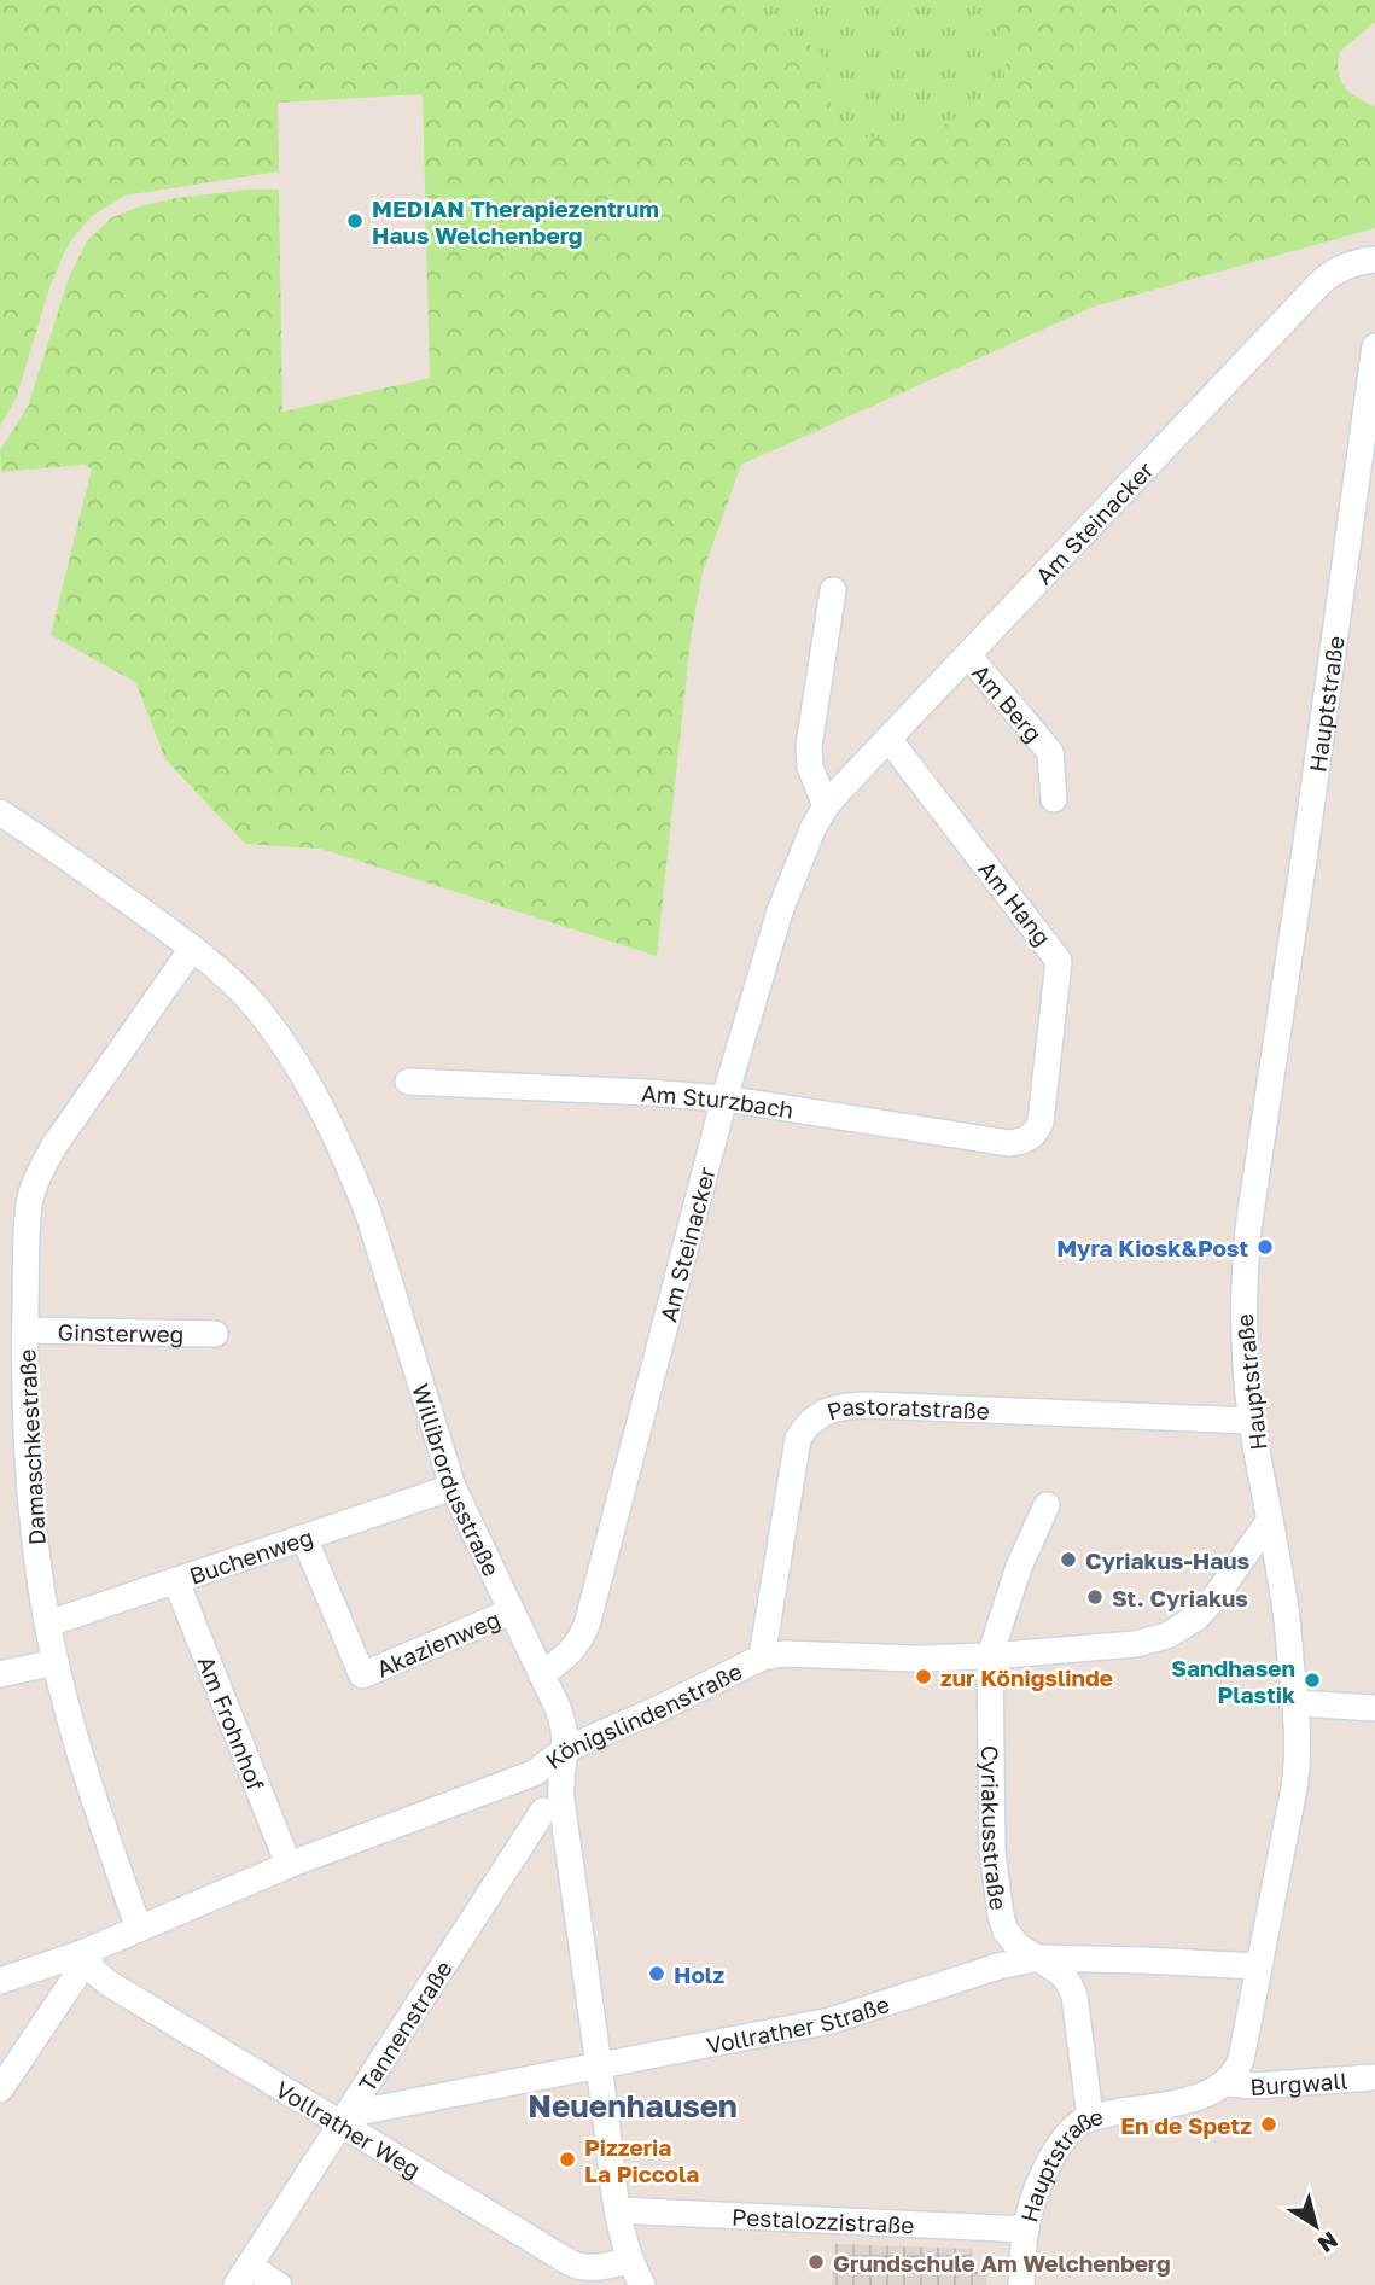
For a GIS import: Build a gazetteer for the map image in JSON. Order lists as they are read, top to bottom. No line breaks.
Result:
{"streets":{"street":["Am Steinacker","Am Berg","Hauptstraße","Am Hang","Am Sturzbach","Ginsterweg","Pastoratstraße","Damaschkestraße","Willibrordusstraße","Buchenweg","Akazienweg","Königslindenstraße","Am Frohnhof","Cyriakusstraße","Vollrather Straße","Tannenstraße","Burgwall","Vollrather Weg","Pestalozzistraße"]},"crossings":[["Am Steinacker","Am Berg"],["Am Steinacker","Am Hang"],["Am Steinacker","Am Sturzbach"],["Am Steinacker","Willibrordusstraße"],["Hauptstraße","Pastoratstraße"],["Hauptstraße","Königslindenstraße"],["Hauptstraße","Cyriakusstraße"],["Hauptstraße","Vollrather Straße"],["Hauptstraße","Burgwall"],["Hauptstraße","Pestalozzistraße"],["Am Hang","Am Sturzbach"],["Ginsterweg","Damaschkestraße"],["Pastoratstraße","Königslindenstraße"],["Damaschkestraße","Willibrordusstraße"],["Damaschkestraße","Buchenweg"],["Damaschkestraße","Königslindenstraße"],["Willibrordusstraße","Buchenweg"],["Willibrordusstraße","Akazienweg"],["Willibrordusstraße","Königslindenstraße"],["Willibrordusstraße","Vollrather Straße"],["Willibrordusstraße","Vollrather Weg"],["Willibrordusstraße","Pestalozzistraße"],["Buchenweg","Akazienweg"],["Buchenweg","Am Frohnhof"],["Königslindenstraße","Am Frohnhof"],["Königslindenstraße","Cyriakusstraße"],["Königslindenstraße","Vollrather Weg"],["Cyriakusstraße","Vollrather Straße"],["Vollrather Straße","Tannenstraße"],["Vollrather Straße","Vollrather Weg"],["Tannenstraße","Vollrather Weg"]],"districts":["Neuenhausen"],"places":["MEDIAN Therapiezentrum Haus Welchenberg","Myra Kiosk&Post","Cyriakus-Haus","St. Cyriakus","zur Königslinde","Sandhasen Plastik","Holz","En de Spetz","Pizzeria La Piccola","Grundschule Am Welchenberg"],"north":"bottom right"}
